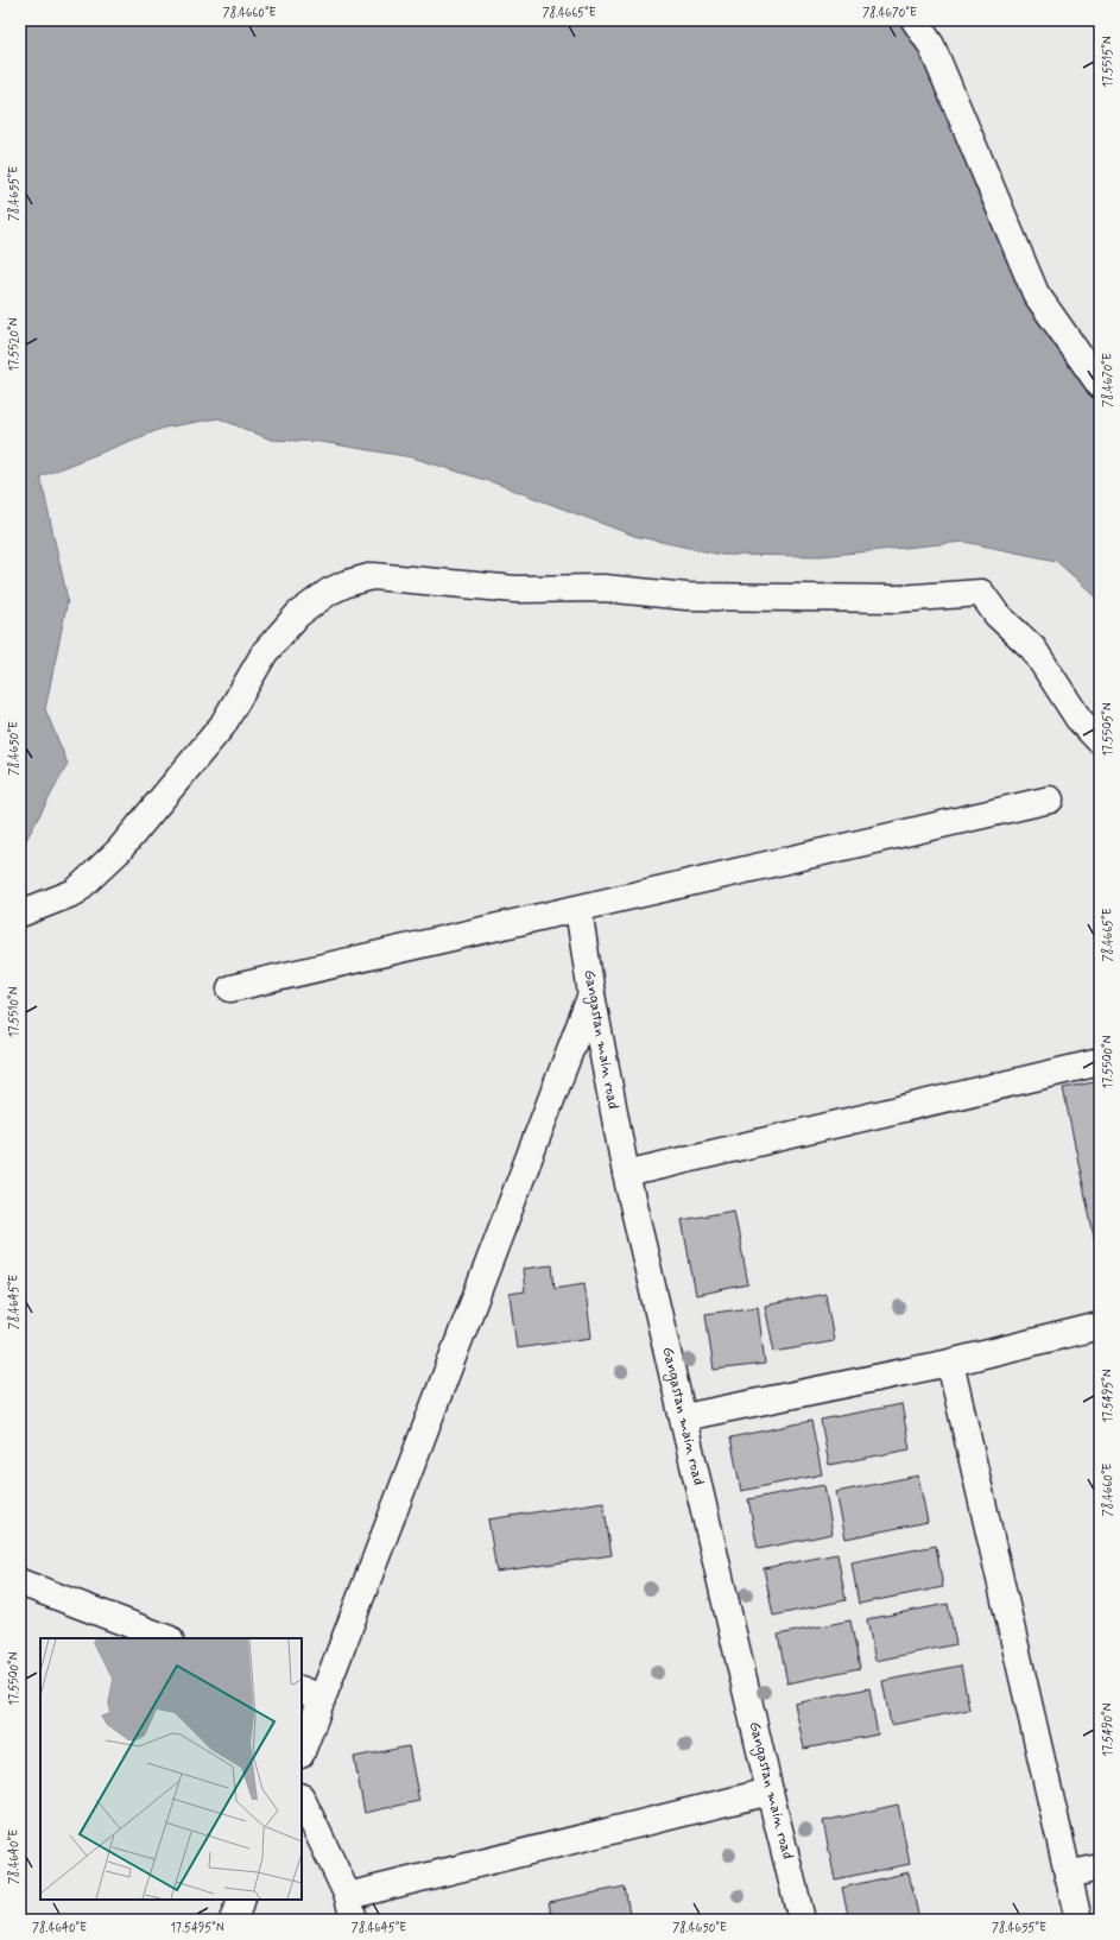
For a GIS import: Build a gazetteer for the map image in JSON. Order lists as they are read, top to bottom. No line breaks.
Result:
{"streets":{"street":["Gangastan main road"]},"coordinates":["78.4660°E","78.4665°E","78.4670°E","17.5515°N","78.4655°E","17.5520°N","17.5505°N","78.4650°E","17.5510°N","17.5500°N","78.4645°E","17.5495°N","17.5490°N","78.4640°E"]}
